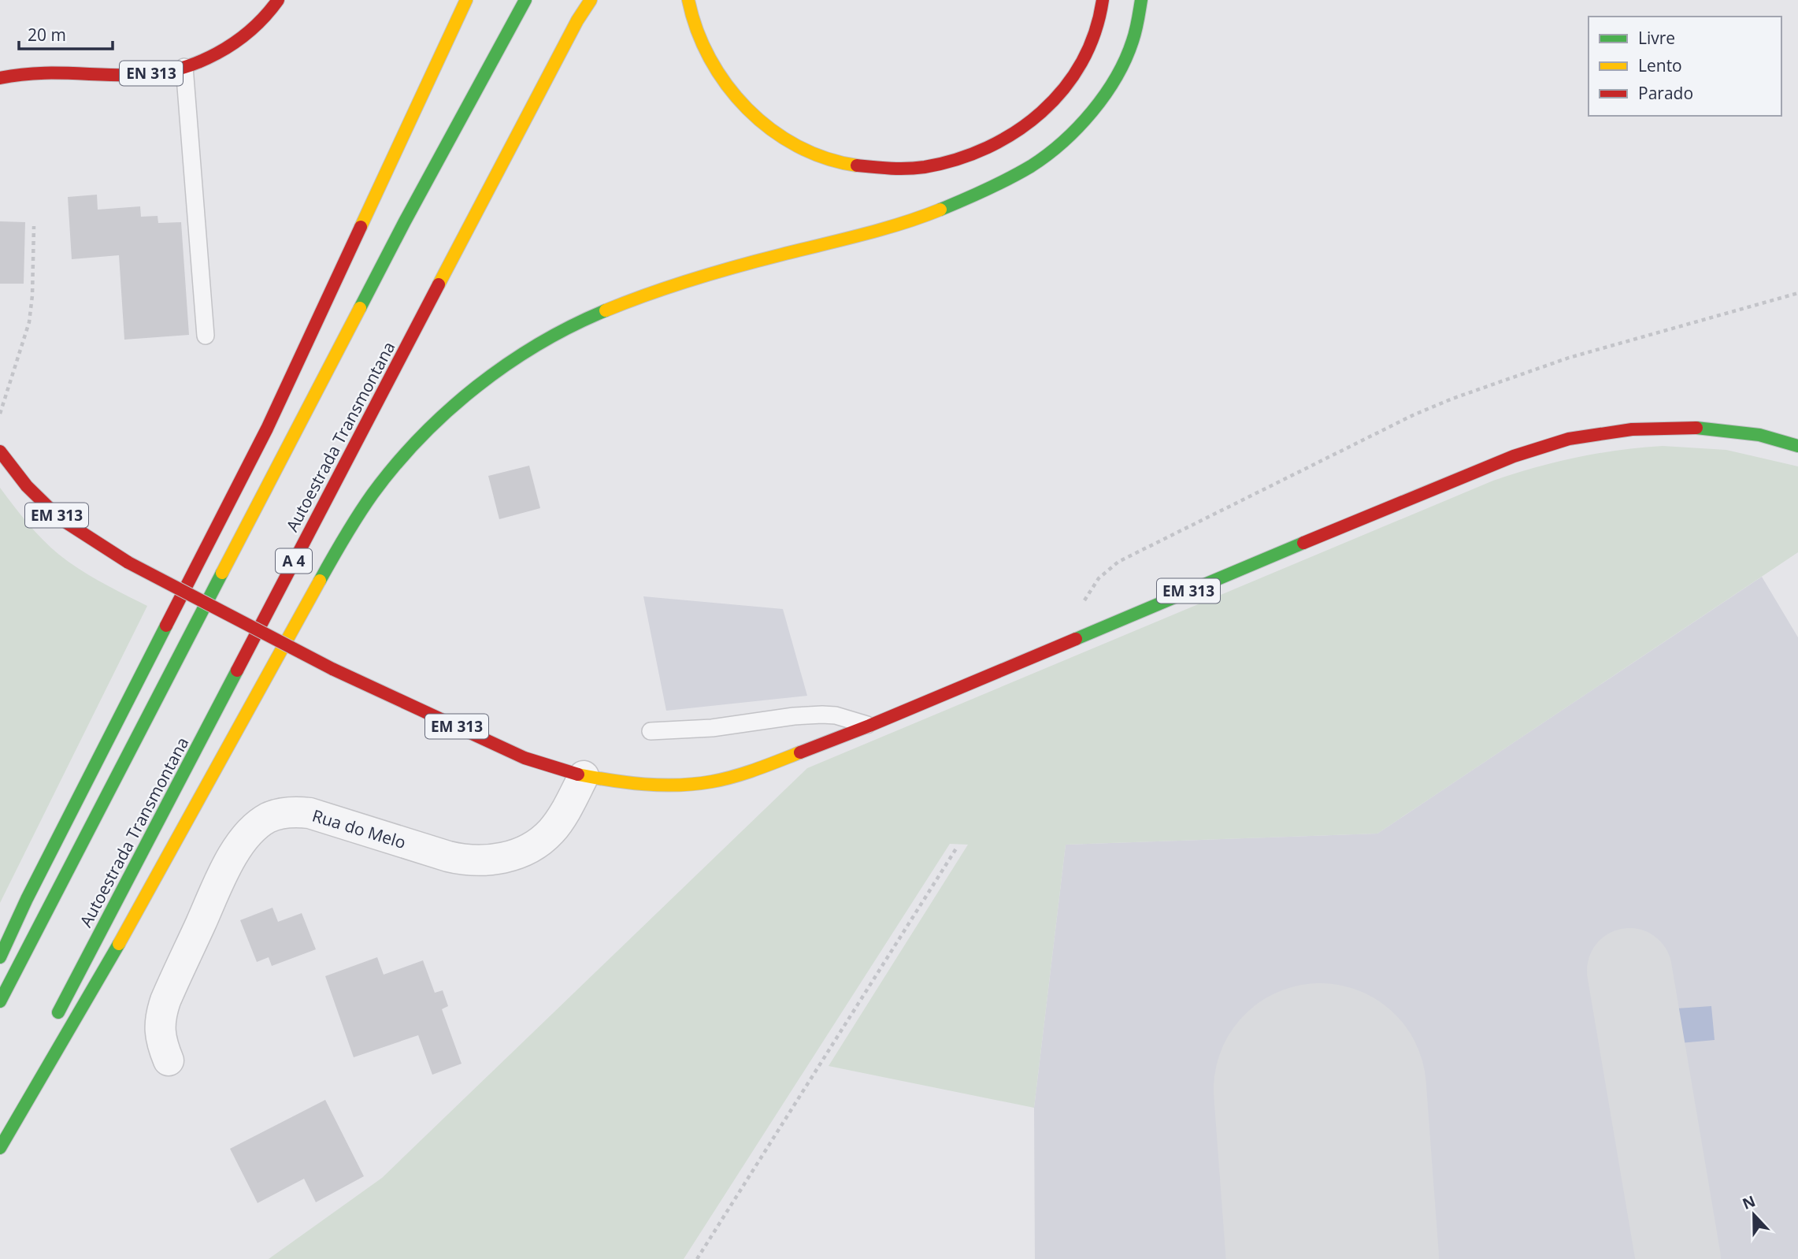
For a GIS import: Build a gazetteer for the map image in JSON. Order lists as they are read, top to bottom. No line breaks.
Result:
{"streets":{"main road":["EN 313","Autoestrada Transmontana","EM 313","A 4"],"street":["Rua do Melo"]},"crossings":[["EM 313","Rua do Melo"]],"legend":["Livre","Lento","Parado"],"scale_bar":"20 m","north":"top"}
